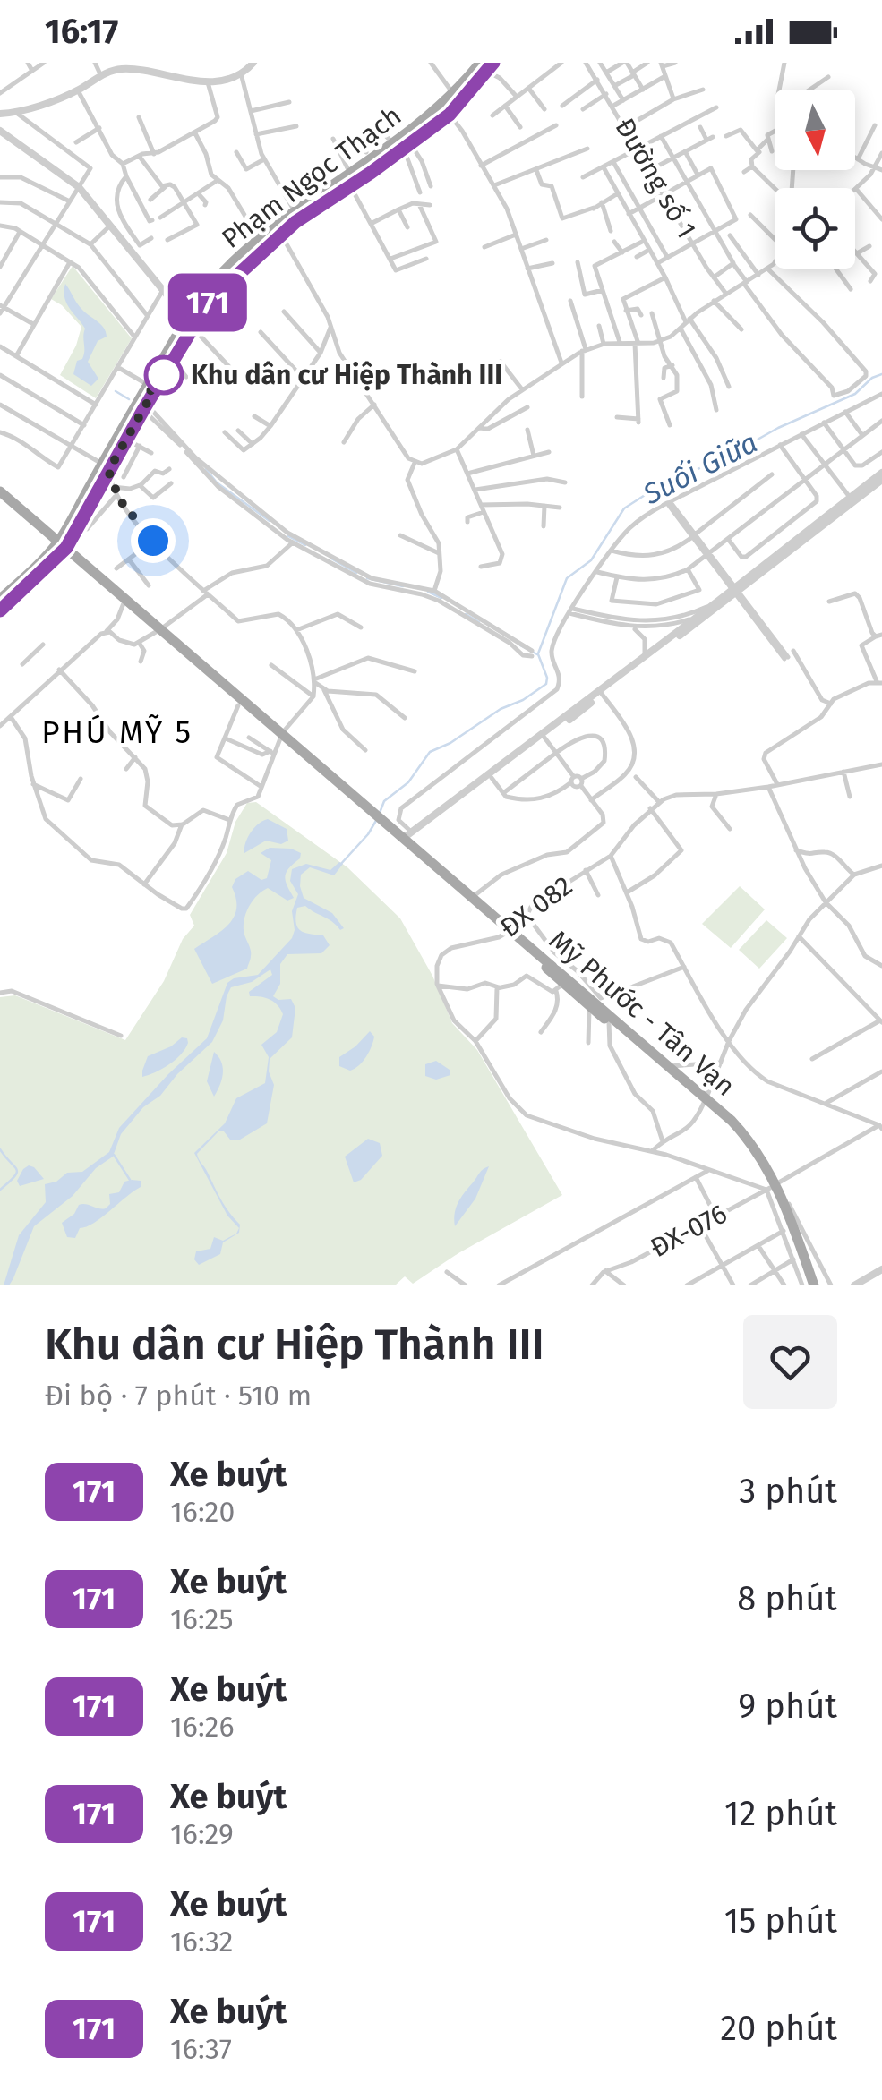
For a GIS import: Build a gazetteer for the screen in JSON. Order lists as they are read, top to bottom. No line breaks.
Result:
{"streets":{"main road":["Phạm Ngọc Thạch","Mỹ Phước - Tân Vạn"],"street":["Đường số 1","ĐX 082","ĐX-076"]},"crossings":[["Phạm Ngọc Thạch","Mỹ Phước - Tân Vạn"],["ĐX 082","Mỹ Phước - Tân Vạn"],["Mỹ Phước - Tân Vạn","ĐX-076"]],"districts":["PHÚ MỸ 5"],"water":["Suối Giữa"],"places":["Khu dân cư Hiệp Thành III"],"lines":["bus line 171"],"north":"bottom","page":{"status":"16:17","on_map":"171","heading":["Khu dân cư Hiệp Thành III","Đi bộ · 7 phút · 510 m"],"list":[{"mark":"171","name":"Xe buýt","note":"16:20","value":"3 phút"},{"mark":"171","name":"Xe buýt","note":"16:25","value":"8 phút"},{"mark":"171","name":"Xe buýt","note":"16:26","value":"9 phút"},{"mark":"171","name":"Xe buýt","note":"16:29","value":"12 phút"},{"mark":"171","name":"Xe buýt","note":"16:32","value":"15 phút"},{"mark":"171","name":"Xe buýt","note":"16:37","value":"20 phút"}]}}
